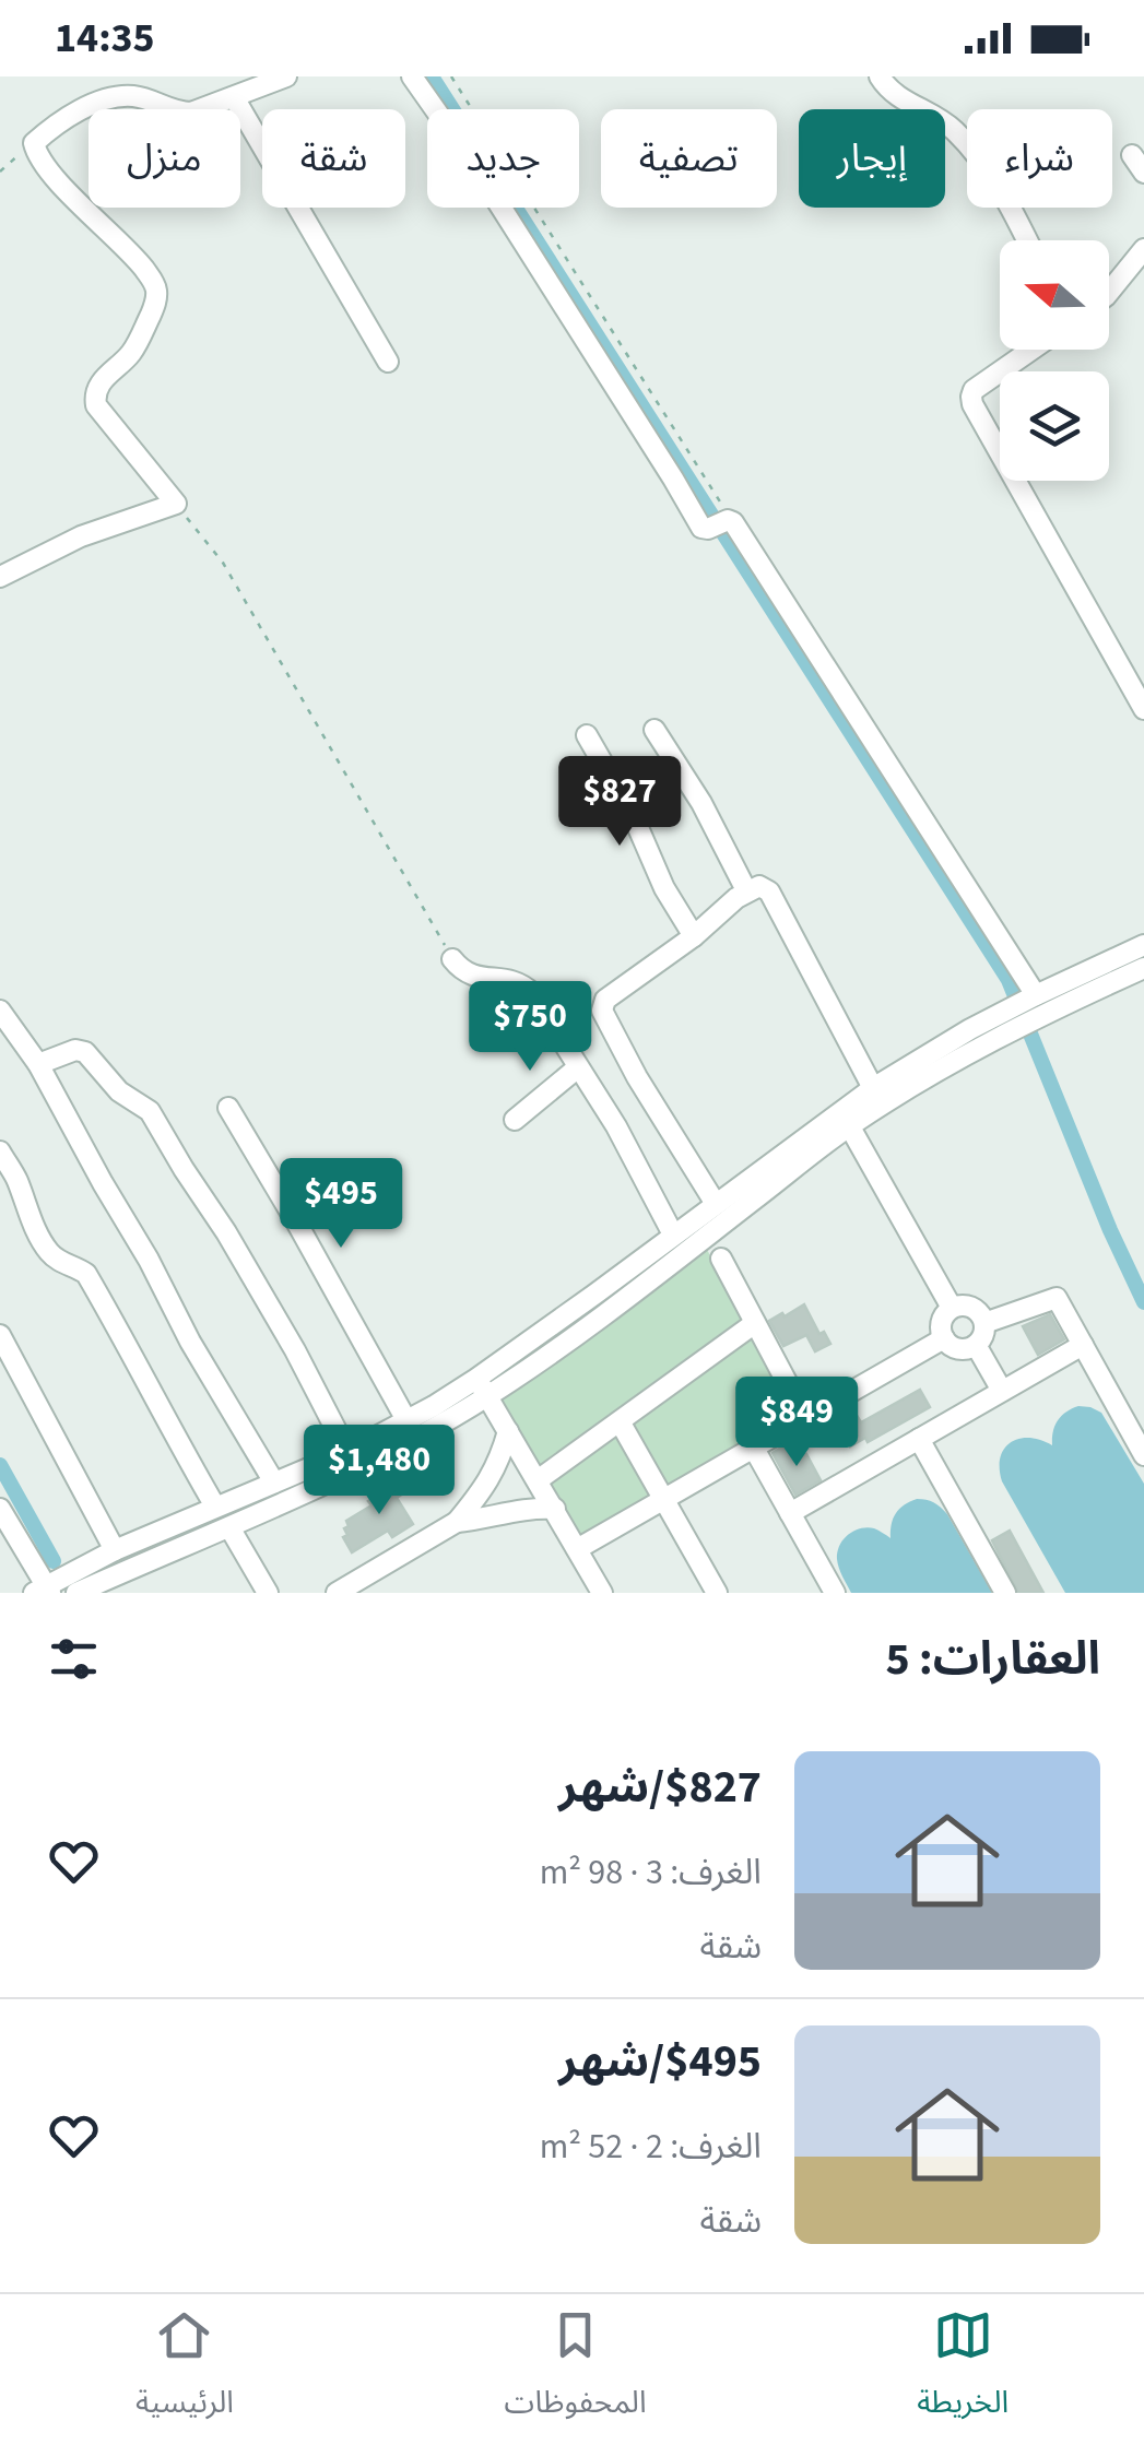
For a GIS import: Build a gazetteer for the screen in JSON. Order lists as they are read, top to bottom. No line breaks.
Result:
{"north":"left","page":{"status":"14:35","chip":["شراء","إيجار","تصفية","جديد","شقة","منزل"],"price":["$827","$750","$495","$849","$1,480"],"heading":"العقارات: 5","list":[{"name":"$827/شهر","note":"الغرف: 3 · 98 m² · شقة"},{"name":"$495/شهر","note":"الغرف: 2 · 52 m² · شقة"}],"tabs":["الخريطة","المحفوظات","الرئيسية"]}}
